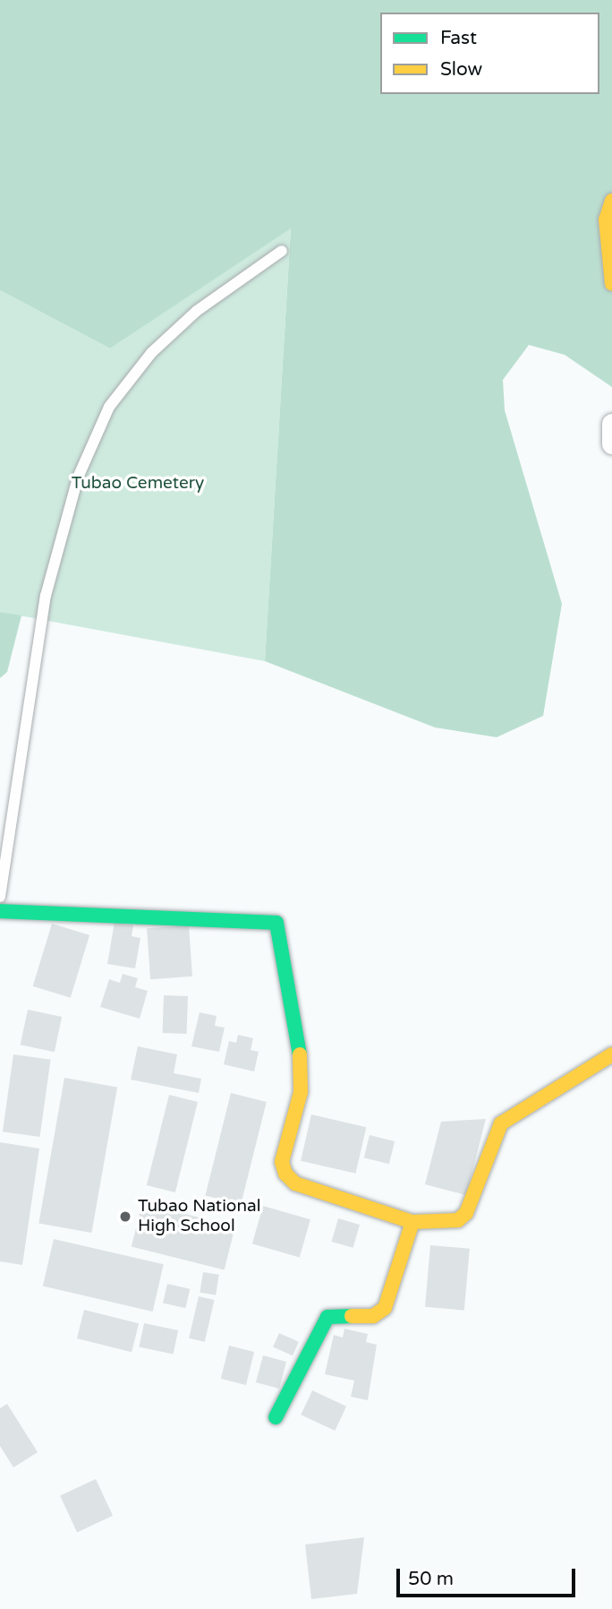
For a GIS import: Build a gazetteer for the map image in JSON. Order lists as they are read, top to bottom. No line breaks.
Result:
{"parks":["Tubao Cemetery"],"places":["Tubao National High School"],"legend":["Fast","Slow"],"scale_bar":"50 m"}
